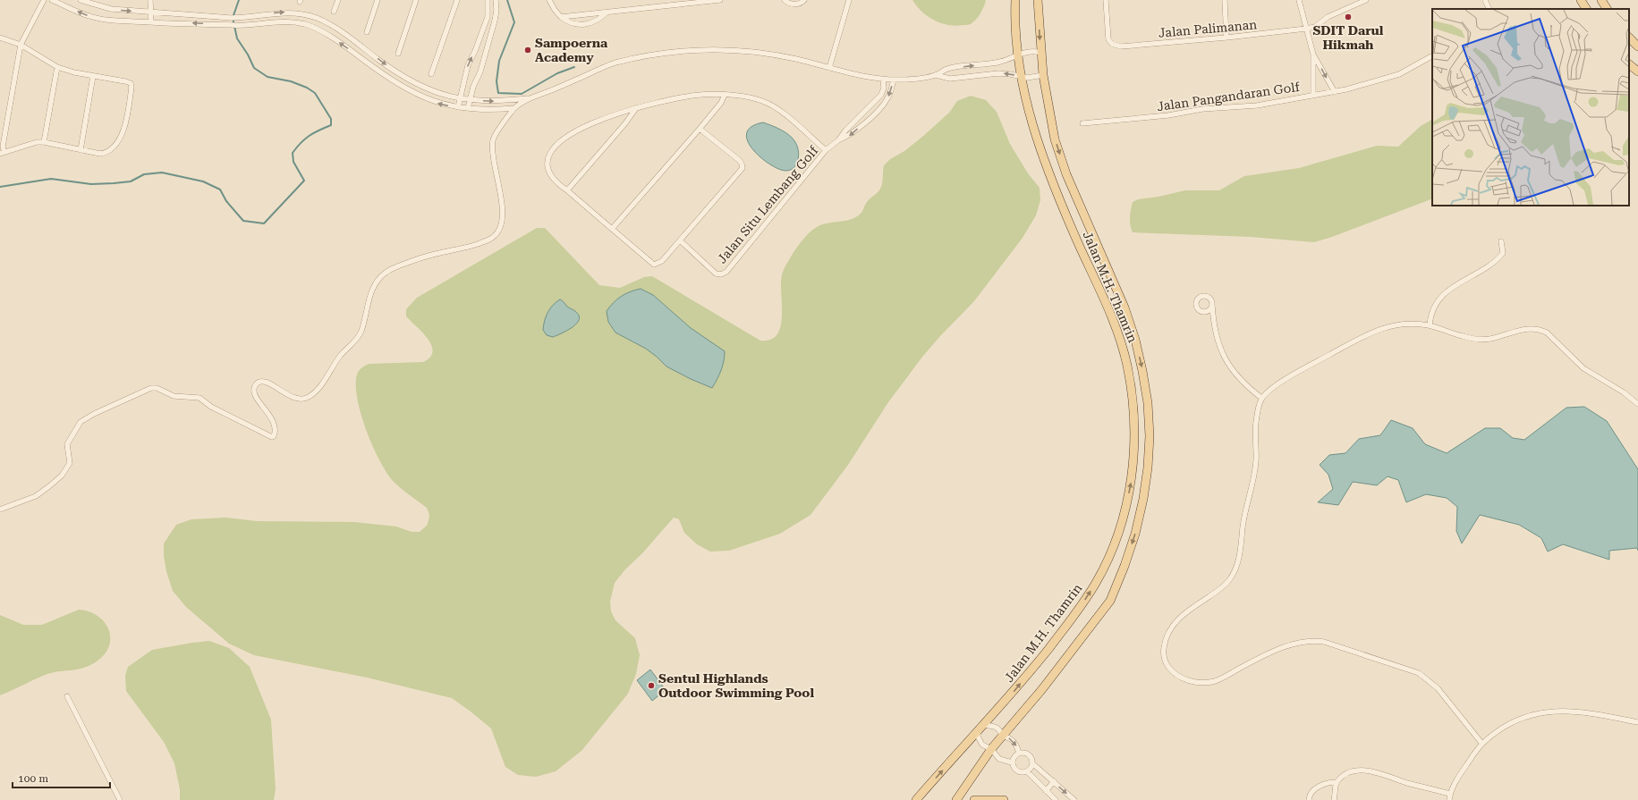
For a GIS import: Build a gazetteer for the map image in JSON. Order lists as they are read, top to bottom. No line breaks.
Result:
{"streets":{"main road":["Jalan M.H. Thamrin"],"street":["Jalan Palimanan","Jalan Pangandaran Golf","Jalan Situ Lembang Golf"]},"places":["SDIT Darul Hikmah","Sampoerna Academy","Sentul Highlands Outdoor Swimming Pool"],"scale_bar":"100 m"}
